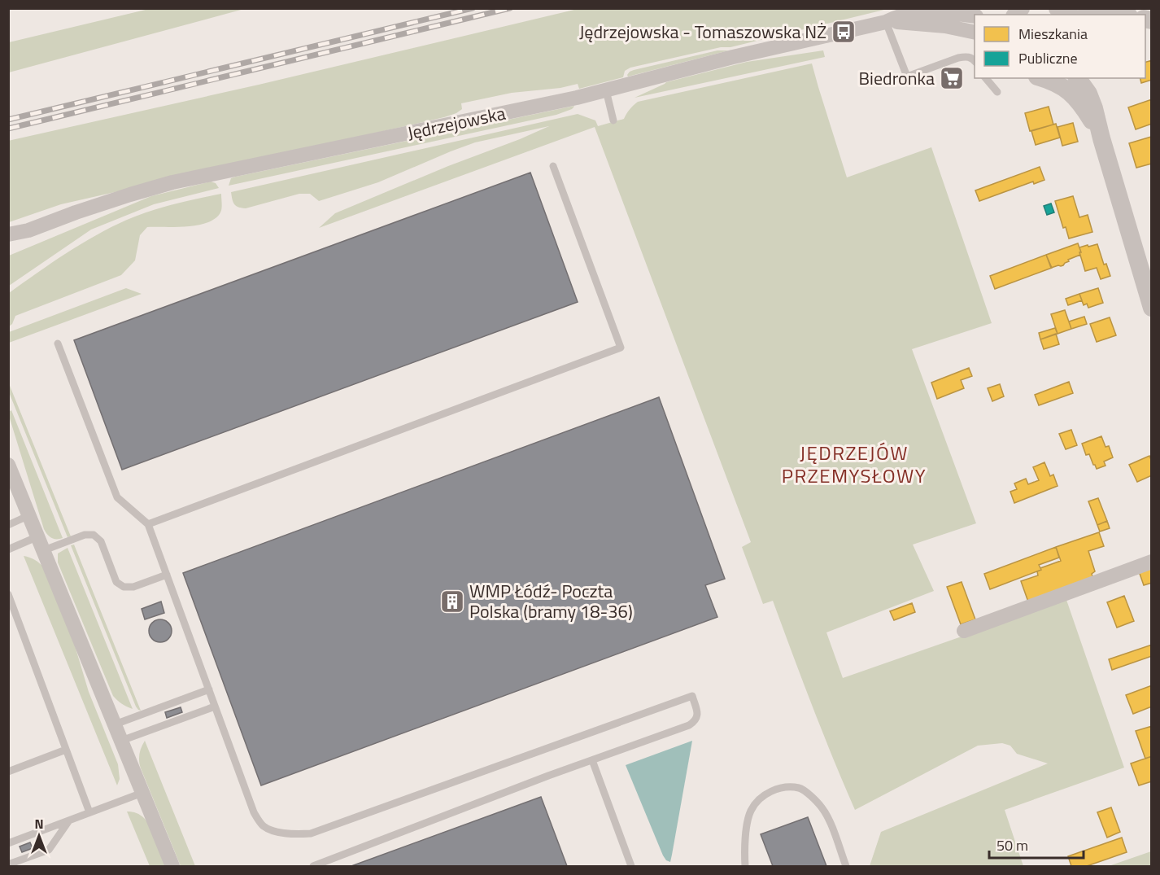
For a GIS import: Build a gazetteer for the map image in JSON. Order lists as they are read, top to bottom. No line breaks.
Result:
{"streets":{"street":["Jędrzejowska"]},"districts":["JĘDRZEJÓW PRZEMYSŁOWY"],"places":{"bus stop":["Jędrzejowska - Tomaszowska NŻ"],"supermarket":["Biedronka"],"building":["WMP Łódź- Poczta Polska (bramy 18-36)"]},"legend":["Mieszkania","Publiczne"],"scale_bar":"50 m","north":"top"}
